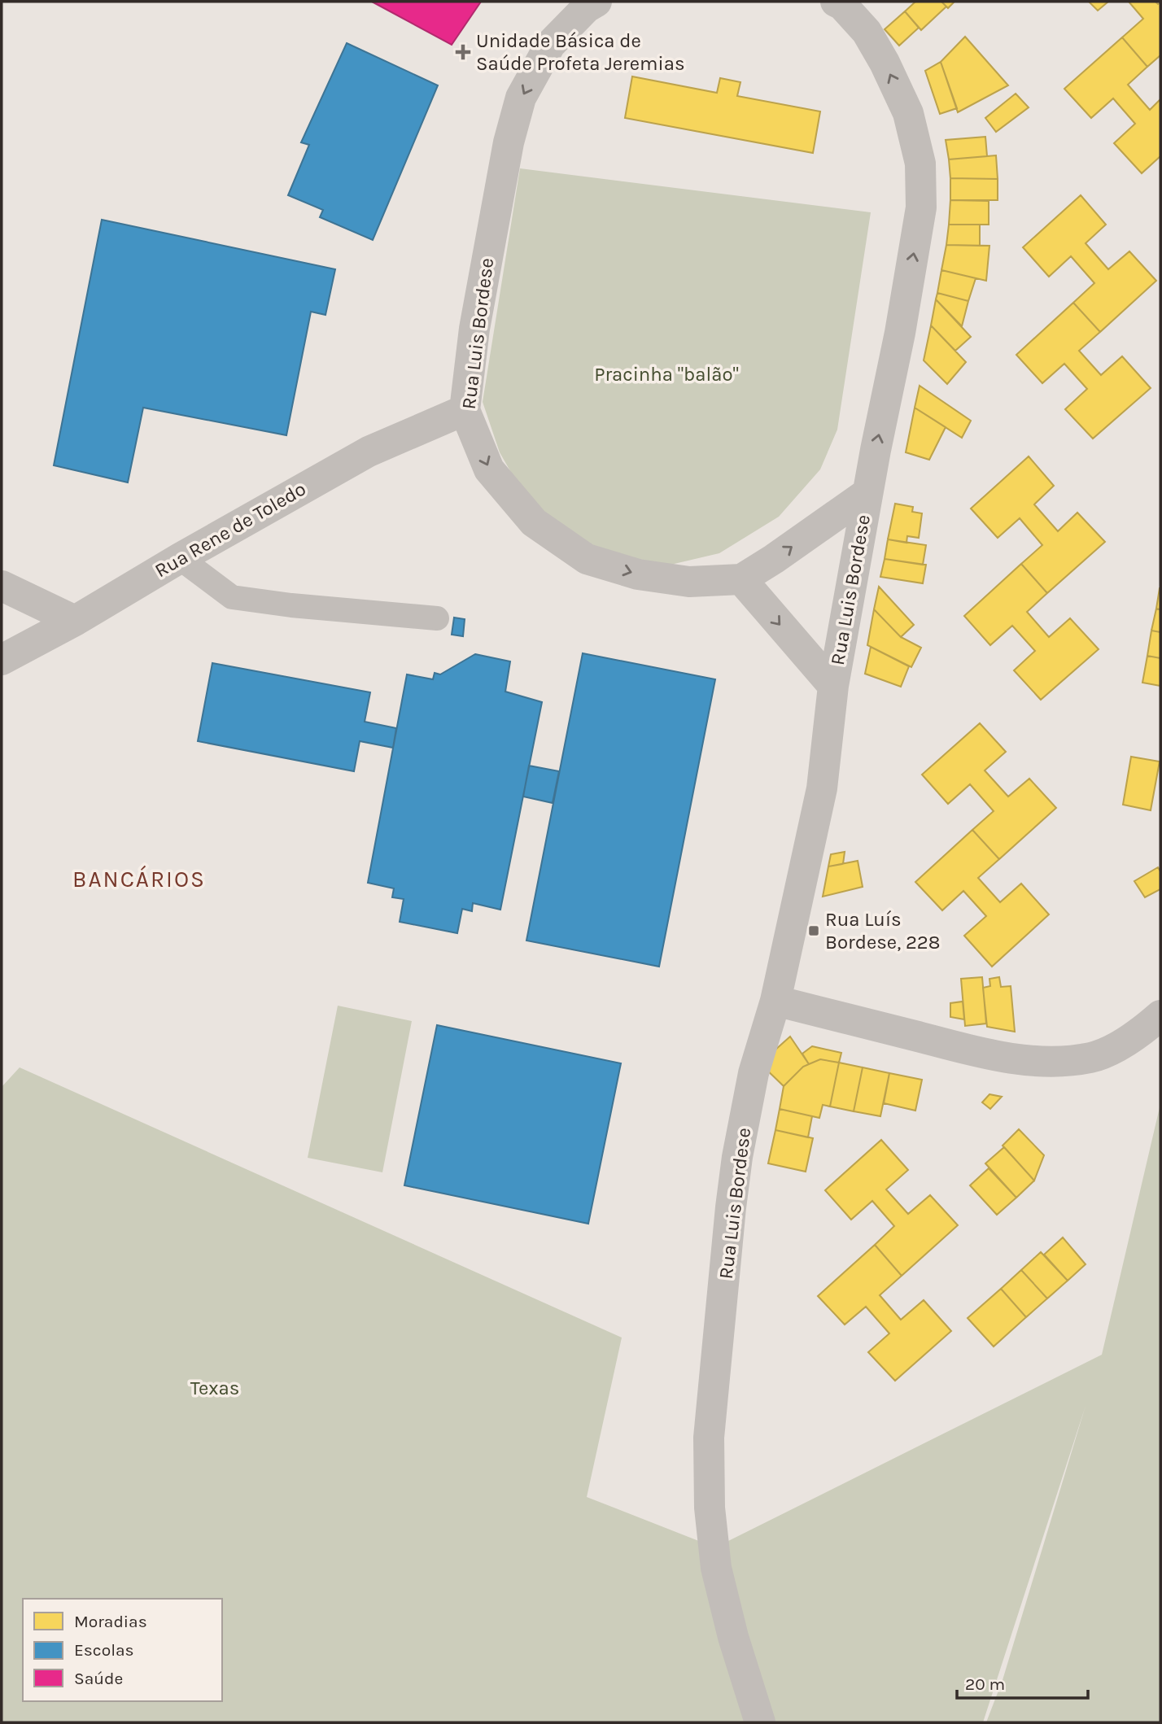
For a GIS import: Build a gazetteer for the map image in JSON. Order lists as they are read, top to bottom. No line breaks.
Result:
{"streets":{"street":["Rua Luis Bordese","Rua Rene de Toledo"]},"crossings":[["Rua Luis Bordese","Rua Rene de Toledo"]],"districts":["BANCÁRIOS"],"parks":["Pracinha \"balão\"","Texas"],"places":{"health":["Unidade Básica de Saúde Profeta Jeremias"],"transit":["Rua Luís Bordese, 228"]},"legend":["Moradias","Escolas","Saúde"],"scale_bar":"20 m"}
